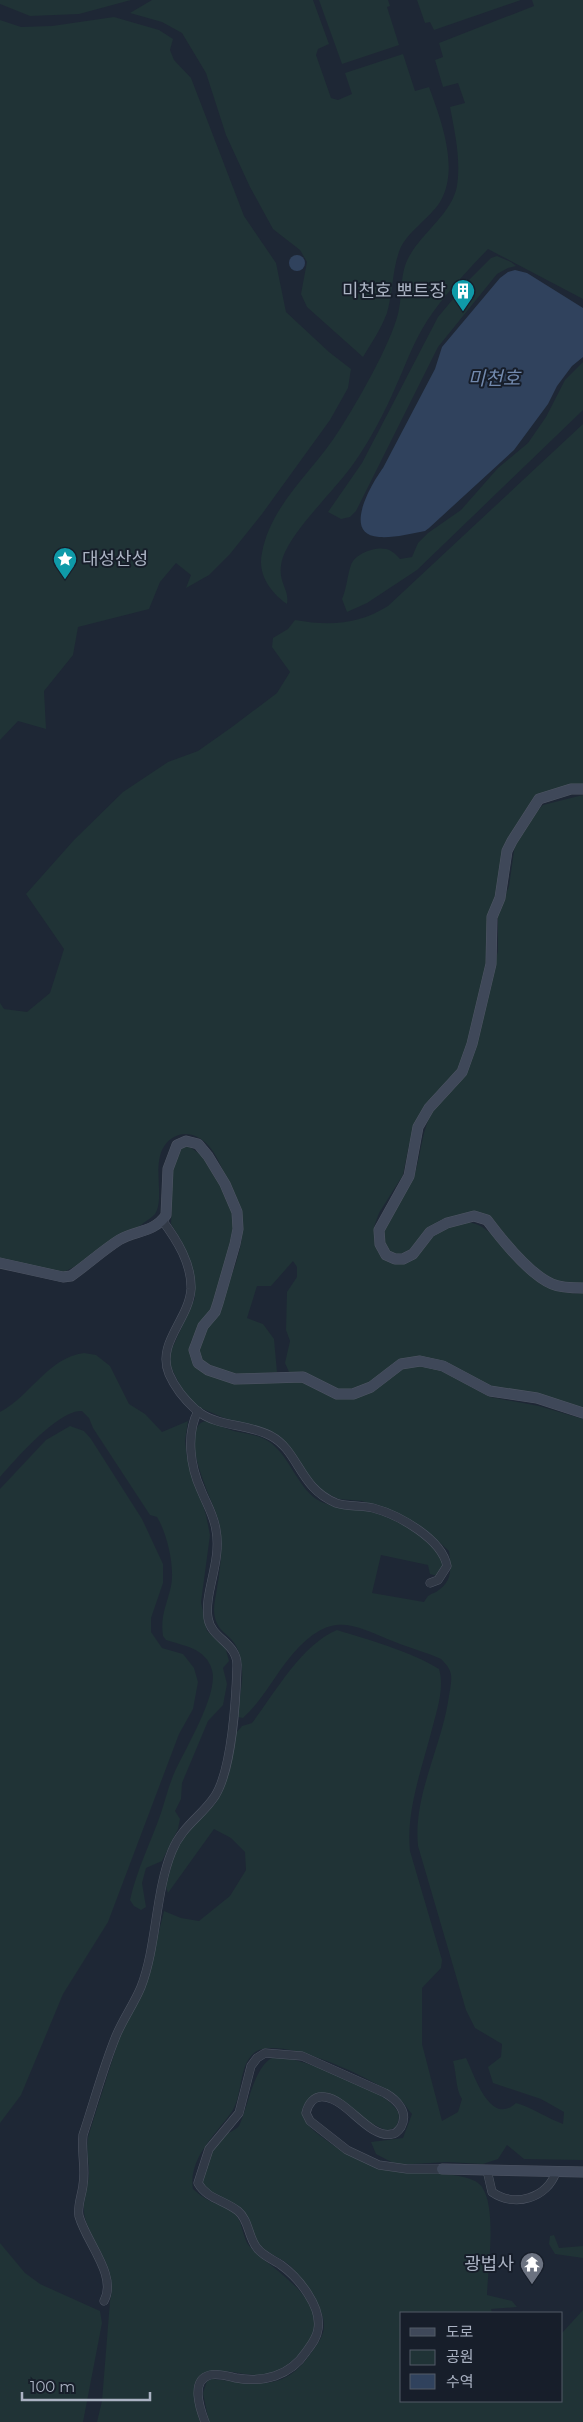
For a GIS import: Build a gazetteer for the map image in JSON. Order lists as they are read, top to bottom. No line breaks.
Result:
{"water":["미천호"],"places":{"building":["미천호 뽀트장"],"place":["대성산성"],"temple":["광법사"]},"legend":["도로","공원","수역"],"scale_bar":"100 m"}
